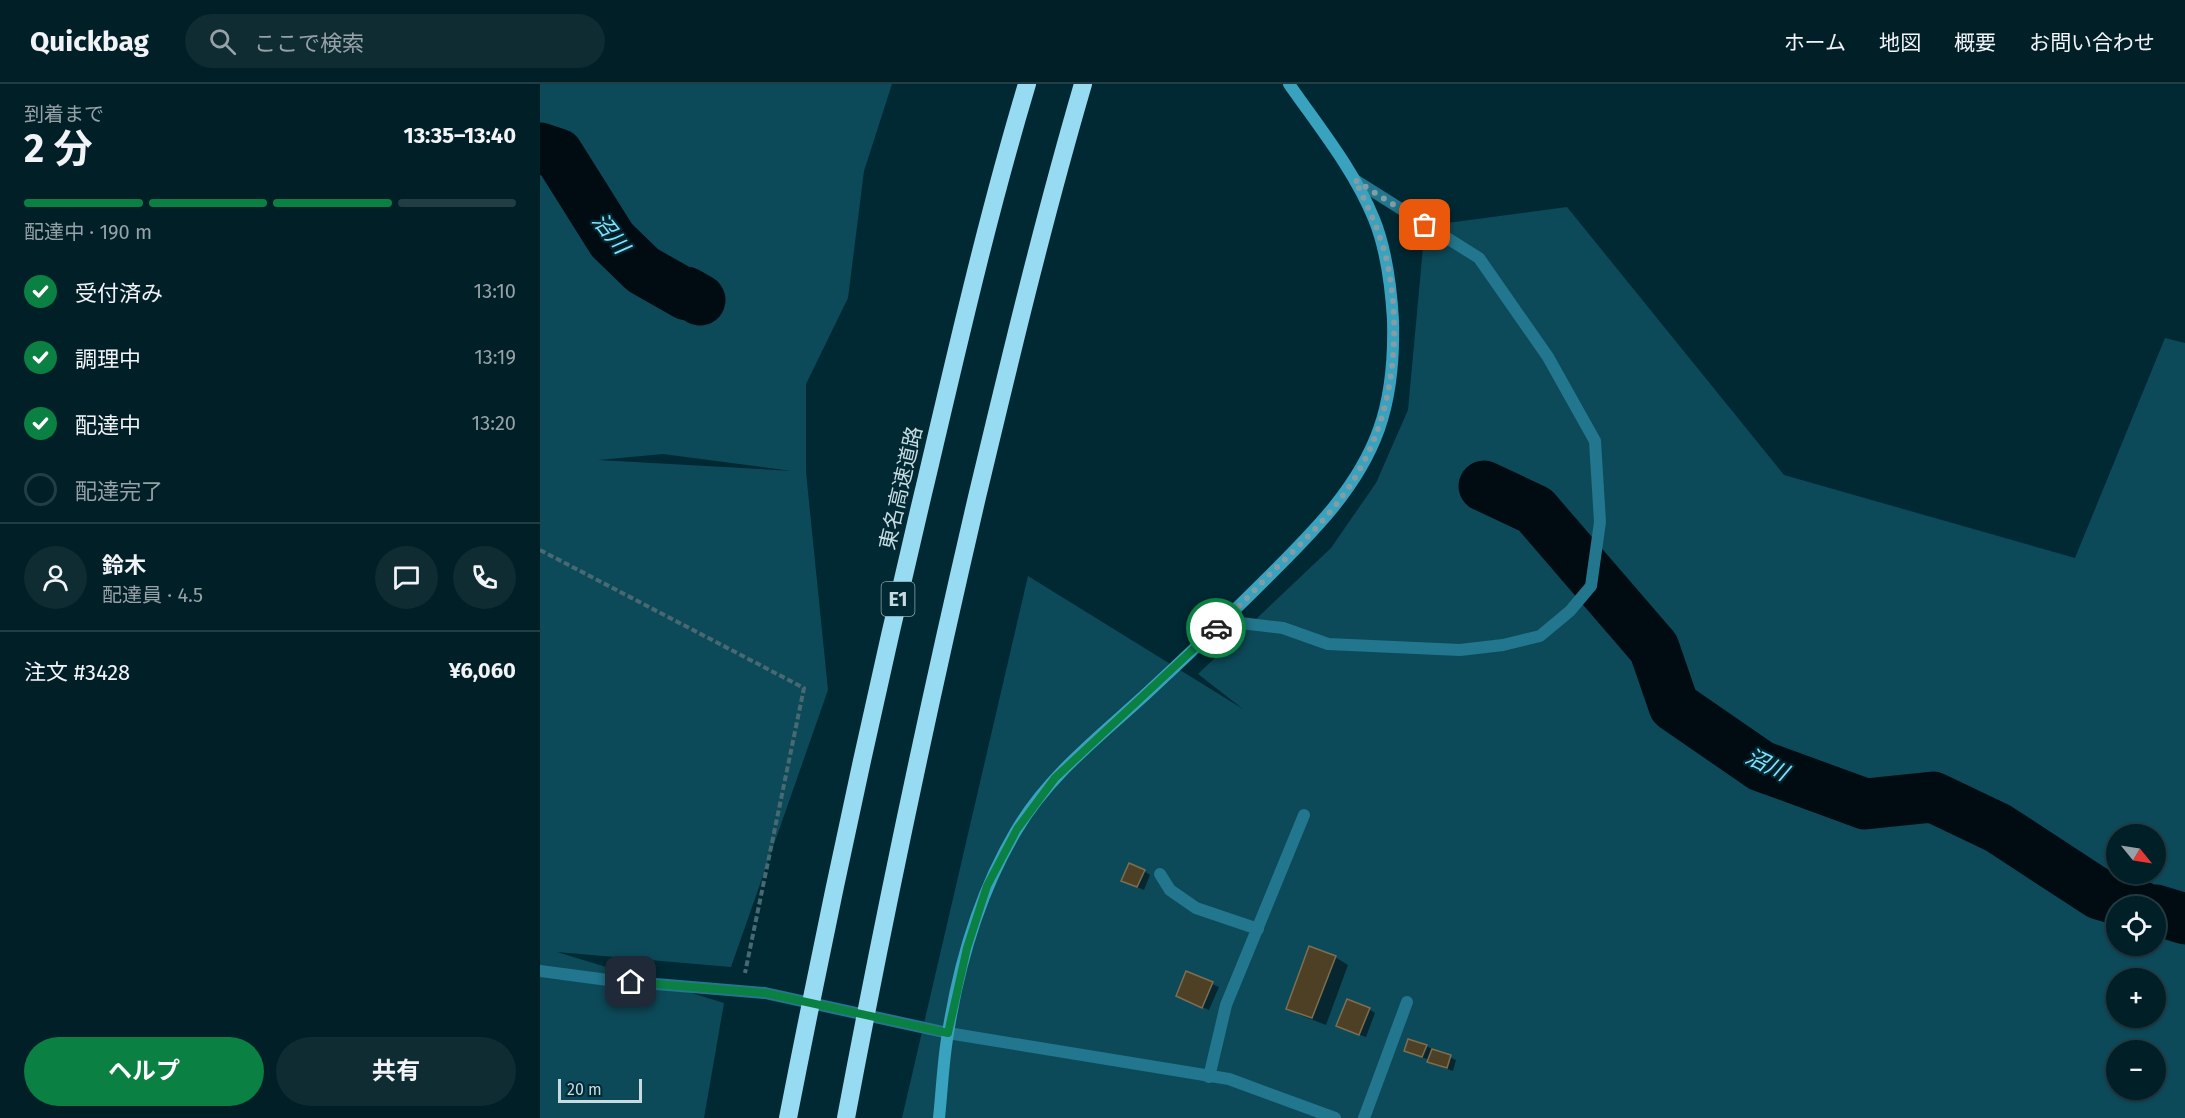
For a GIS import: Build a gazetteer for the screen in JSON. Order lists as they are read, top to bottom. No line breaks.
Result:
{"streets":{"highway":["東名高速道路","E1"]},"water":["沼川"],"scale_bar":"20 m","north":"bottom right","page":{"header":"Quickbag","search":"ここで検索","nav":["ホーム","地図","概要","お問い合わせ"],"heading":["2 分","到着まで","13:35–13:40"],"panel":["鈴木","配達員 · 4.5","注文 #3428","¥6,060"],"bar":"配達中 · 190 m","list":[["受付済み","13:10"],["調理中","13:19"],["配達中","13:20"],"配達完了"],"map_buttons":["+","−"],"buttons":["ヘルプ","共有"],"scale":"20 m"}}
